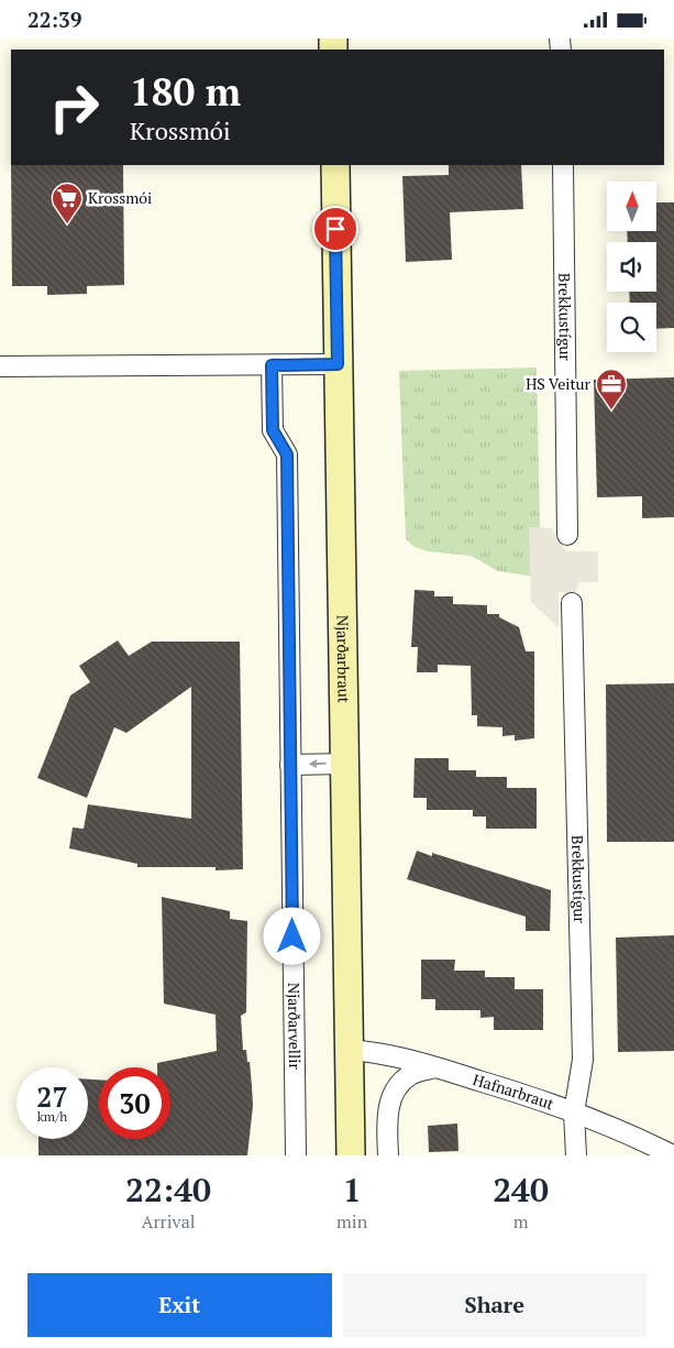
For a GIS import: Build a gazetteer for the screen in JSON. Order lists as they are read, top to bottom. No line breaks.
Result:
{"streets":{"main road":["Njarðarbraut"],"street":["Brekkustígur","Njarðarvellir","Hafnarbraut"]},"crossings":[["Brekkustígur","Hafnarbraut"],["Njarðarbraut","Hafnarbraut"]],"places":{"supermarket":["Krossmói"],"office":["HS Veitur"]},"north":"top","page":{"status":"22:39","turn":["180 m","Krossmói"],"speed":"27 km/h","limit":"30","eta":["22:40","Arrival","1","min","240","m"],"buttons":["Exit","Share"]}}
